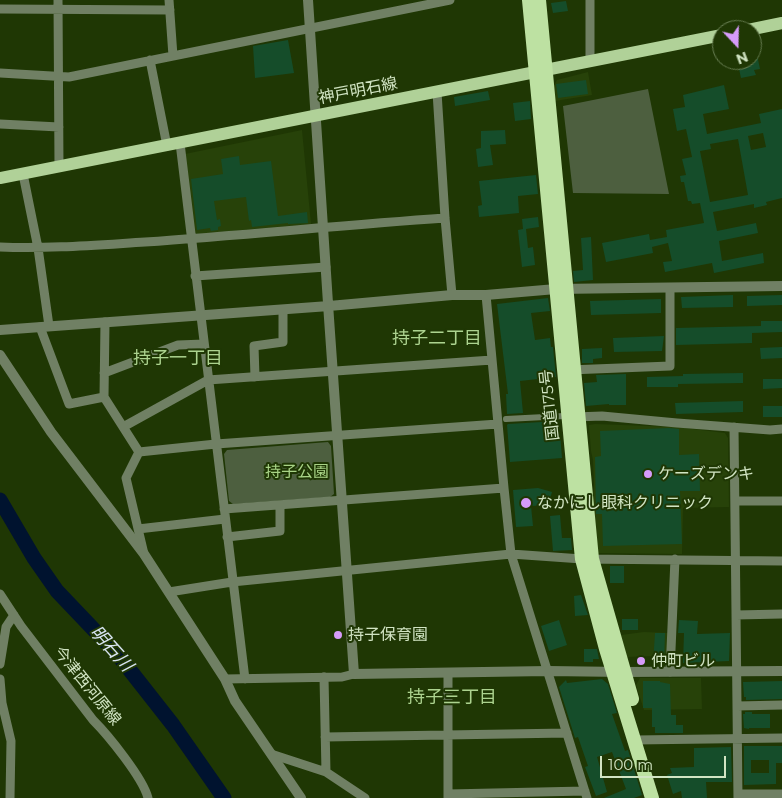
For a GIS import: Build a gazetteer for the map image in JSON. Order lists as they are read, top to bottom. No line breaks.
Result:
{"streets":{"highway":["国道175号"],"main road":["神戸明石線"],"street":["今津西河原線"]},"crossings":[["神戸明石線","国道175号"]],"districts":["持子二丁目","持子一丁目","持子三丁目"],"water":["明石川"],"parks":["持子公園"],"places":["ケーズデンキ","なかにし眼科クリニック","持子保育園","仲町ビル"],"scale_bar":"100 m","north":"bottom"}
